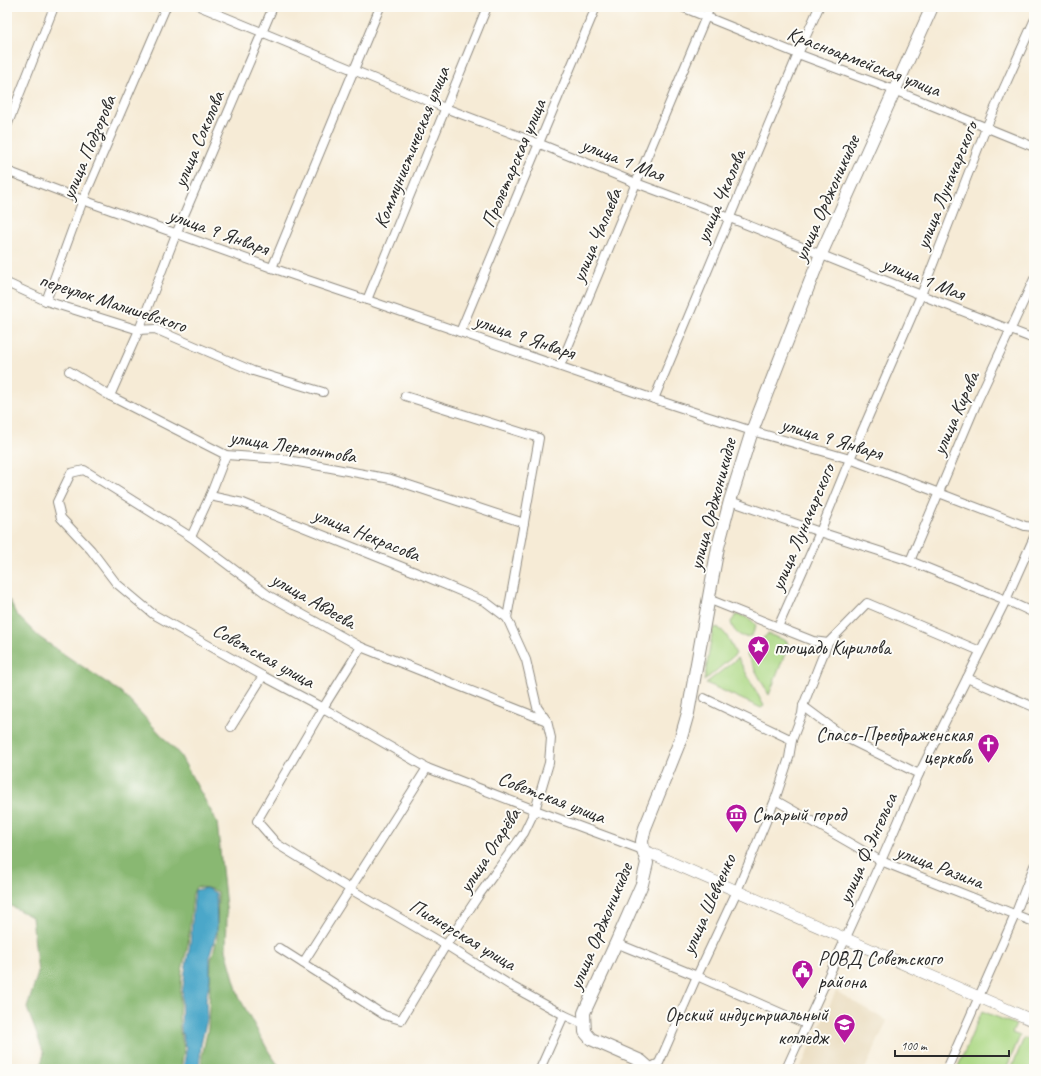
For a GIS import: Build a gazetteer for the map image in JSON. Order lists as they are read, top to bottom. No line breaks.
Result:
{"streets":{"main road":["улица Орджоникидзе"],"street":["Красноармейская улица","улица Соколова","улица Подзорова","Коммунистическая улица","улица 1 Мая","Пролетарская улица","улица Луначарского","улица Чкалова","улица 9 Января","улица Чапаева","переулок Малишевского","улица Кирова","улица Лермонтова","улица Некрасова","улица Авдеева","Советская улица","улица Ф.Энгельса","улица Огарёва","улица Разина","улица Шевченко","Пионерская улица"]},"crossings":[["Красноармейская улица","улица Луначарского"],["Красноармейская улица","улица Чкалова"],["Красноармейская улица","улица Орджоникидзе"],["Красноармейская улица","улица Чапаева"],["улица Соколова","улица 1 Мая"],["улица Соколова","улица 9 Января"],["улица Соколова","переулок Малишевского"],["улица Соколова","улица Лермонтова"],["улица Подзорова","улица 9 Января"],["улица Подзорова","переулок Малишевского"],["Коммунистическая улица","улица 1 Мая"],["Коммунистическая улица","улица 9 Января"],["улица 1 Мая","Пролетарская улица"],["улица 1 Мая","улица Луначарского"],["улица 1 Мая","улица Чкалова"],["улица 1 Мая","улица Орджоникидзе"],["улица 1 Мая","улица Чапаева"],["улица 1 Мая","улица Кирова"],["Пролетарская улица","улица 9 Января"],["улица Луначарского","улица 9 Января"],["улица Чкалова","улица 9 Января"],["улица Орджоникидзе","улица 9 Января"],["улица Орджоникидзе","Советская улица"],["улица Орджоникидзе","Пионерская улица"],["улица 9 Января","улица Чапаева"],["улица 9 Января","улица Кирова"],["улица Некрасова","улица Огарёва"],["улица Авдеева","Советская улица"],["улица Авдеева","улица Огарёва"],["Советская улица","улица Ф.Энгельса"],["Советская улица","улица Огарёва"],["Советская улица","улица Шевченко"],["Советская улица","Пионерская улица"],["улица Ф.Энгельса","улица Разина"],["улица Ф.Энгельса","улица Шевченко"],["улица Огарёва","Пионерская улица"],["улица Разина","улица Шевченко"]],"places":{"place":["площадь Кирилова"],"church":["Спасо-Преображенская церковь"],"museum":["Старый город"],"public building":["РОВД Советского района"],"school or university":["Орский индустриальный колледж"]},"scale_bar":"100 m"}
